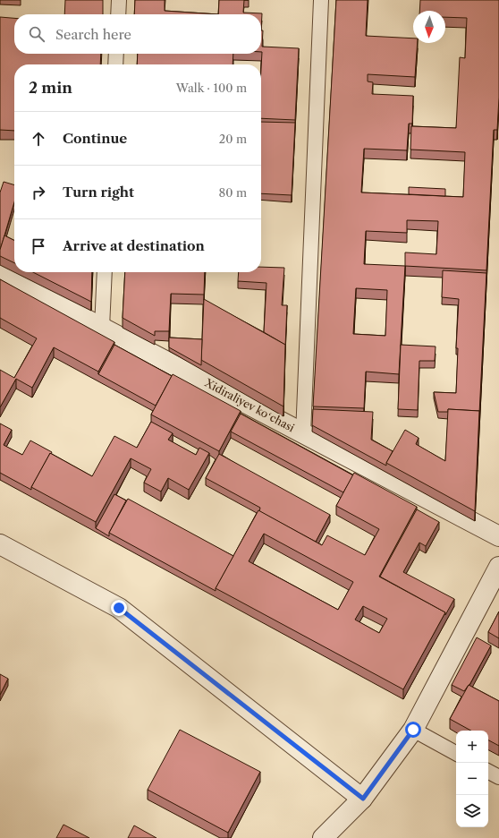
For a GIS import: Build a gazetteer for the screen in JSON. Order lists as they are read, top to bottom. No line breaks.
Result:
{"streets":{"street":["Xidiraliyev koʻchasi"]},"north":"bottom","page":{"search":"Search here","heading":["2 min","Walk · 100 m"],"list":[["Continue","20 m"],["Turn right","80 m"],"Arrive at destination"],"map_buttons":["+","−"]}}
